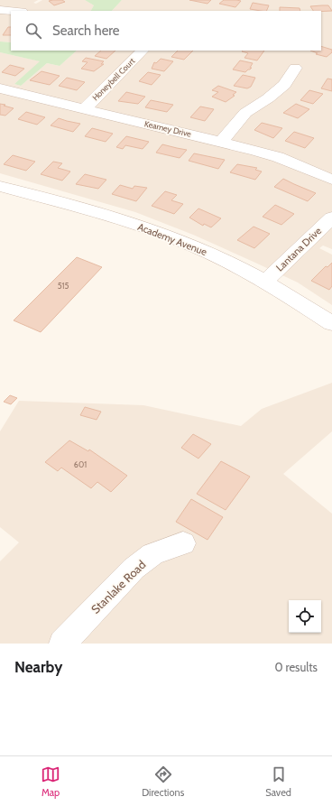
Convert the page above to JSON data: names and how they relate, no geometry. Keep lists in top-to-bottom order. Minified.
{"streets":{"street":["Honeybell Court","Kearney Drive","Academy Avenue","Lantana Drive","Stanlake Road"]},"crossings":[["Honeybell Court","Kearney Drive"],["Academy Avenue","Lantana Drive"]],"house_numbers":["515","601"],"page":{"search":"Search here","heading":["Nearby","0 results"],"nav":["Map","Directions","Saved"]}}
